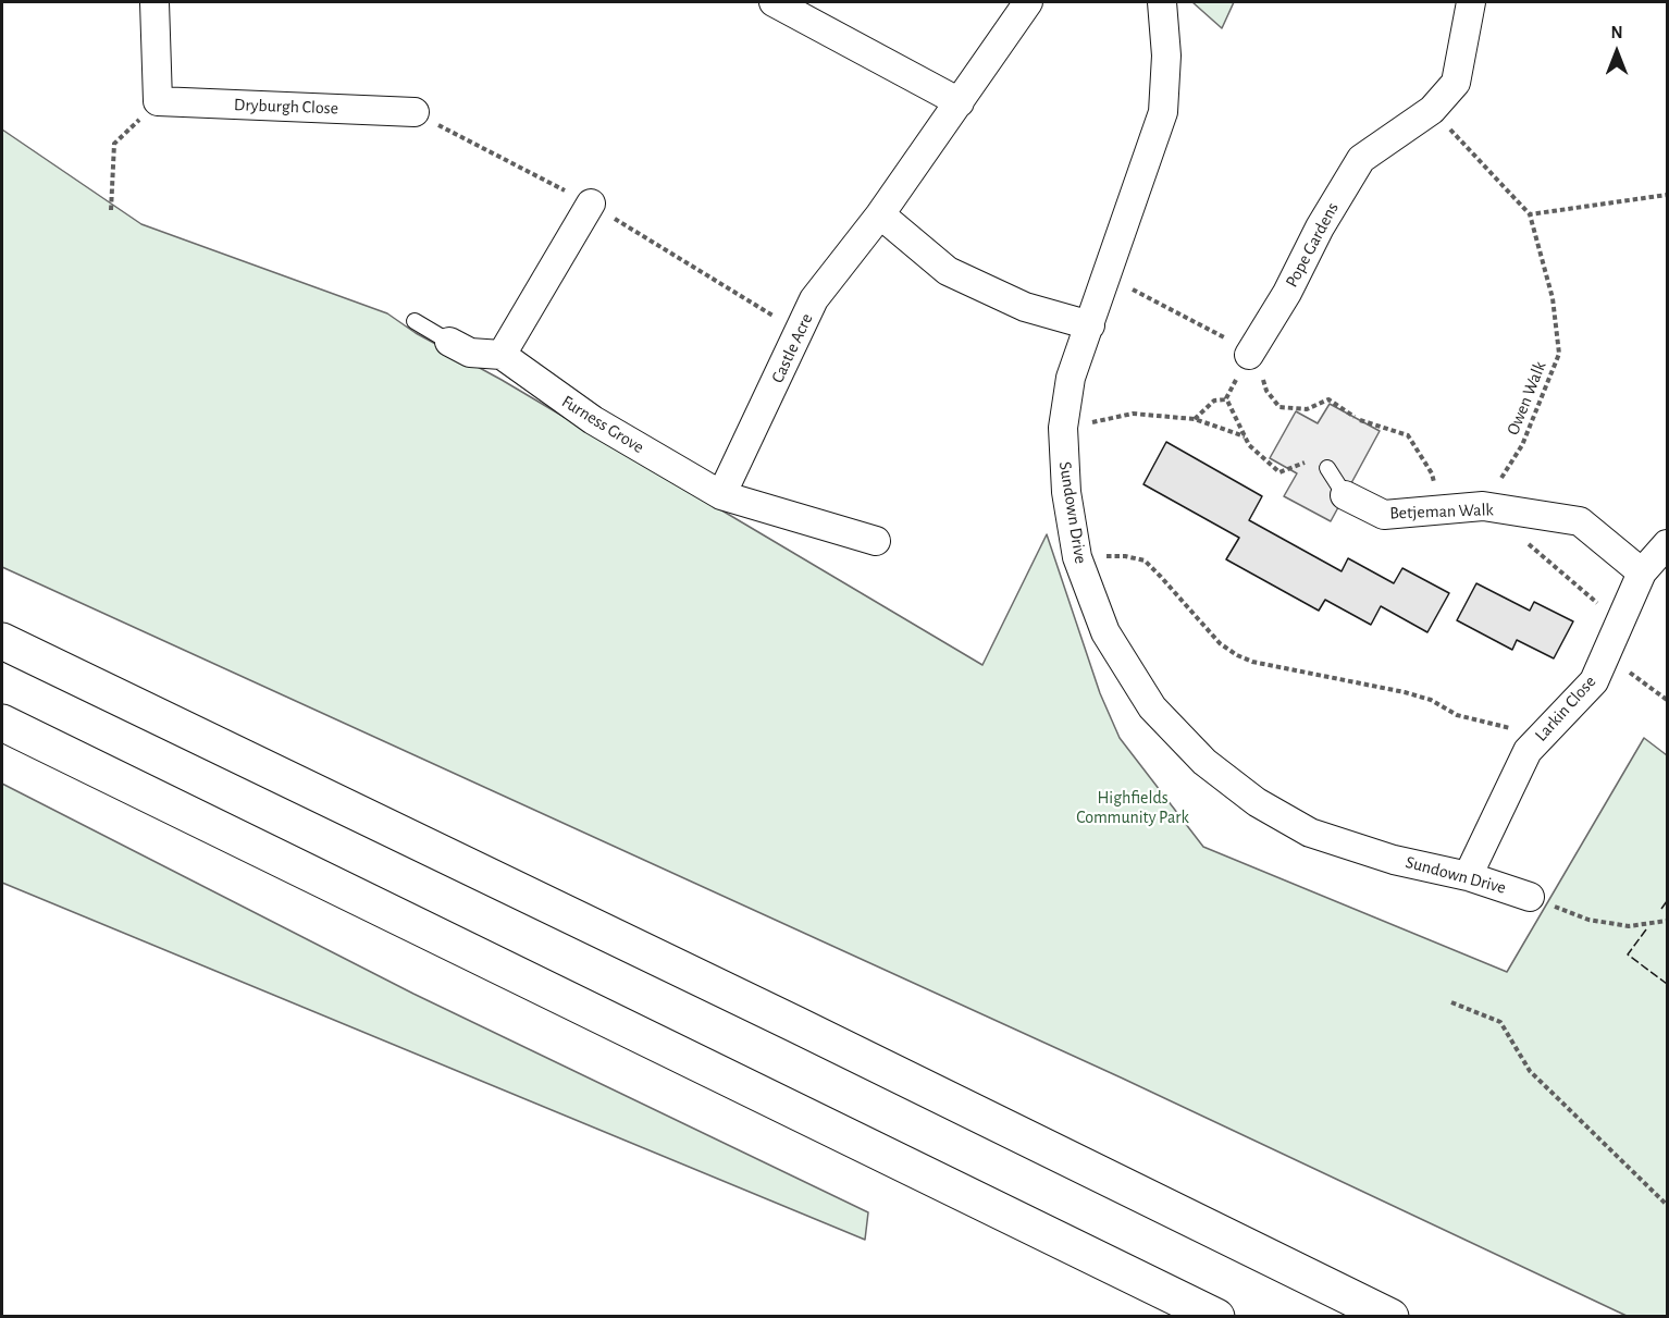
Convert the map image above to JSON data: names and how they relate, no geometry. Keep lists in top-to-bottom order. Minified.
{"streets":{"street":["Dryburgh Close","Pope Gardens","Castle Acre","Furness Grove","Betjeman Walk","Sundown Drive","Larkin Close"],"path":["Owen Walk"]},"crossings":[["Castle Acre","Furness Grove"],["Owen Walk","Betjeman Walk"],["Betjeman Walk","Larkin Close"],["Sundown Drive","Larkin Close"]],"parks":["Highfields Community Park"],"north":"top"}
